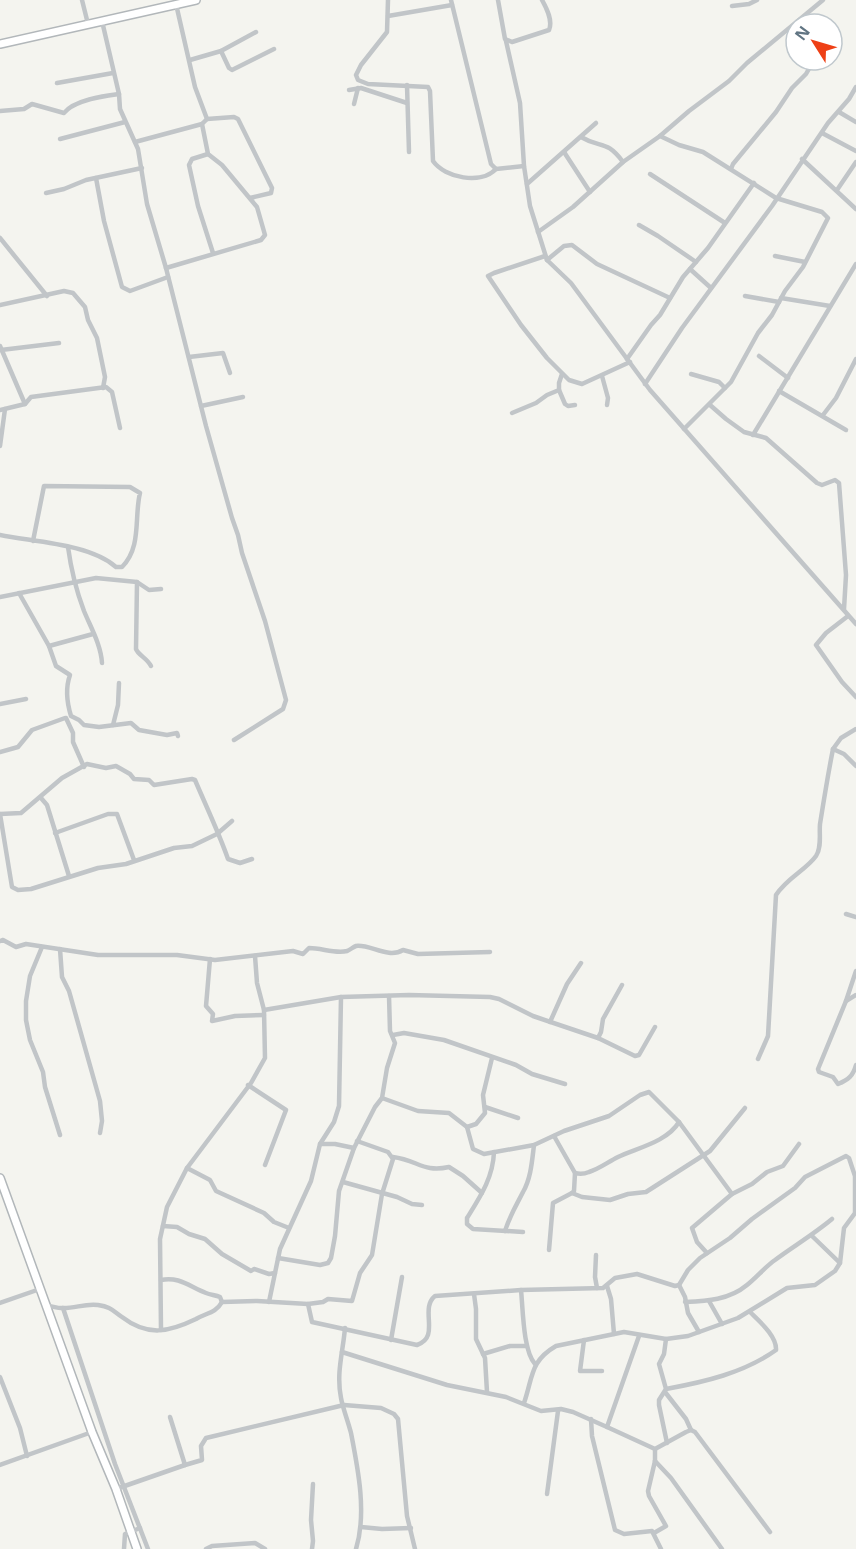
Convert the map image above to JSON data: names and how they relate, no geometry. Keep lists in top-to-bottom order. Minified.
{"north":"top left"}
